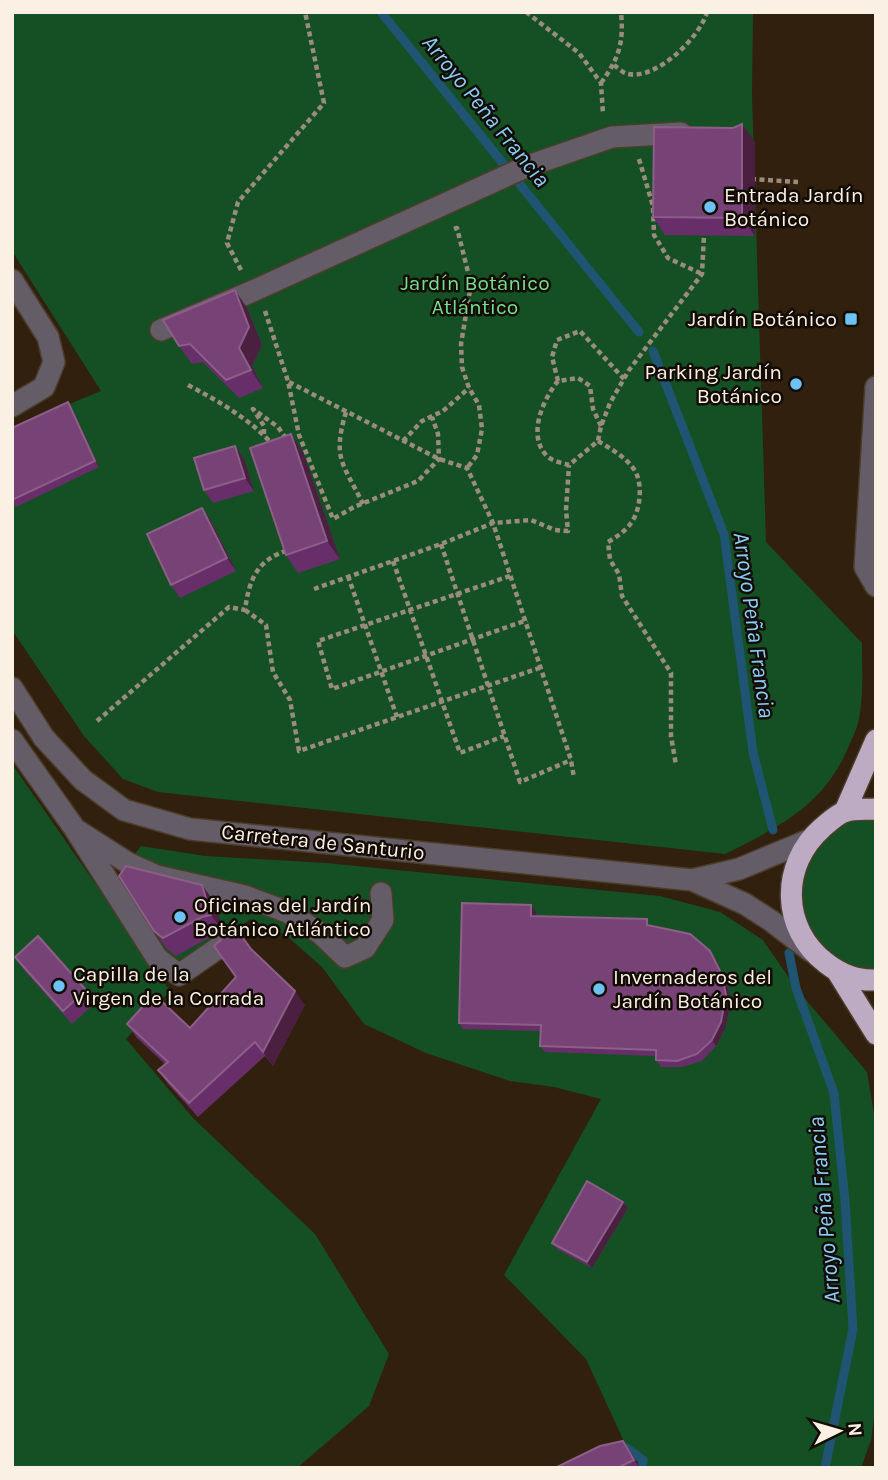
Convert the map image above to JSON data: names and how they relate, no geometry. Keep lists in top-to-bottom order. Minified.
{"streets":{"street":["Carretera de Santurio"]},"water":["Arroyo Peña Francia"],"parks":["Jardín Botánico Atlántico"],"places":{"other":["Entrada Jardín Botánico","Parking Jardín Botánico","Oficinas del Jardín Botánico Atlántico","Capilla de la Virgen de la Corrada","Invernaderos del Jardín Botánico"],"transit":["Jardín Botánico"]},"north":"right"}
